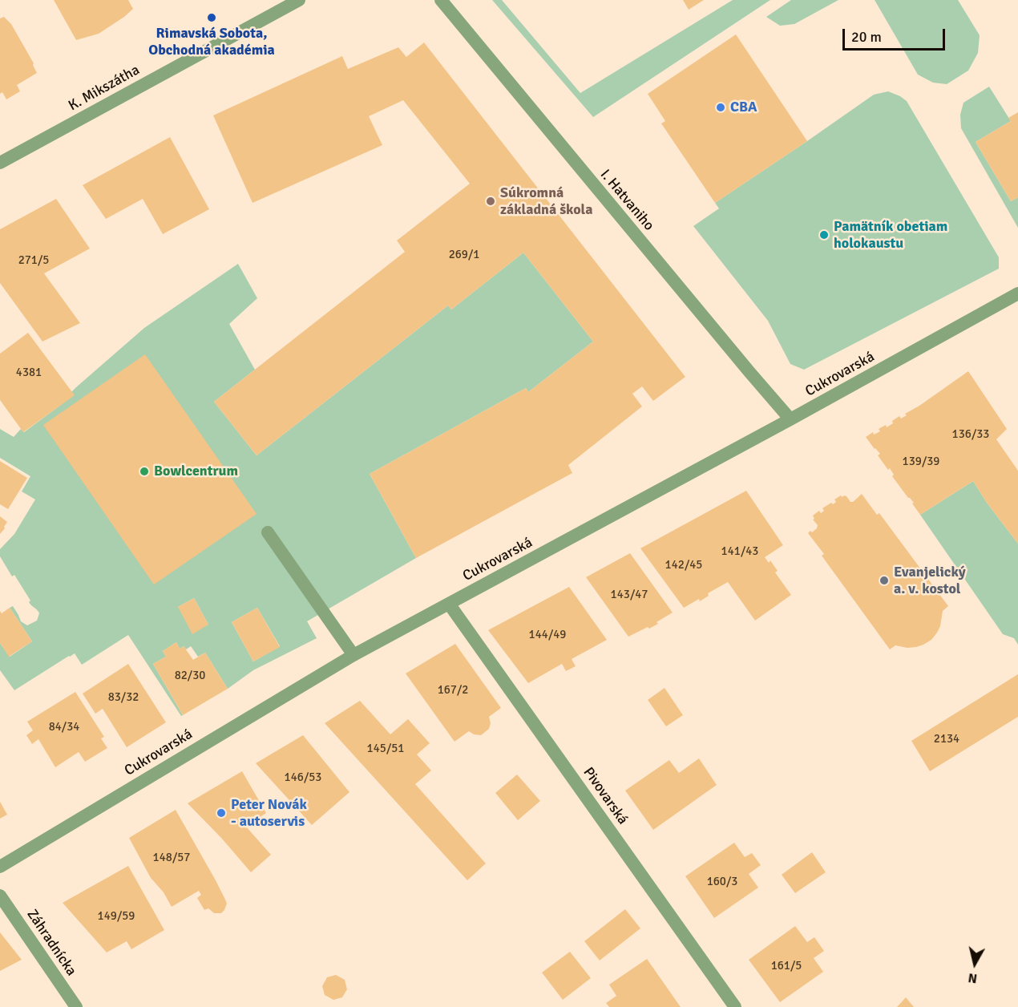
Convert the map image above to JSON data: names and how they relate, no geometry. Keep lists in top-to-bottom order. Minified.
{"streets":{"street":["K. Mikszátha","I. Hatvaniho","Cukrovarská","Pivovarská","Záhradnícka"]},"crossings":[["I. Hatvaniho","Cukrovarská"],["Cukrovarská","Pivovarská"]],"places":["Rimavská Sobota, Obchodná akadémia","CBA","Súkromná základná škola","Pamätník obetiam holokaustu","Bowlcentrum","Evanjelický a. v. kostol","Peter Novák - autoservis"],"house_numbers":["269/1","271/5","4381","136/33","139/39","141/43","142/45","143/47","144/49","82/30","167/2","83/32","84/34","2134","145/51","146/53","148/57","160/3","149/59","161/5"],"scale_bar":"20 m","north":"bottom"}
